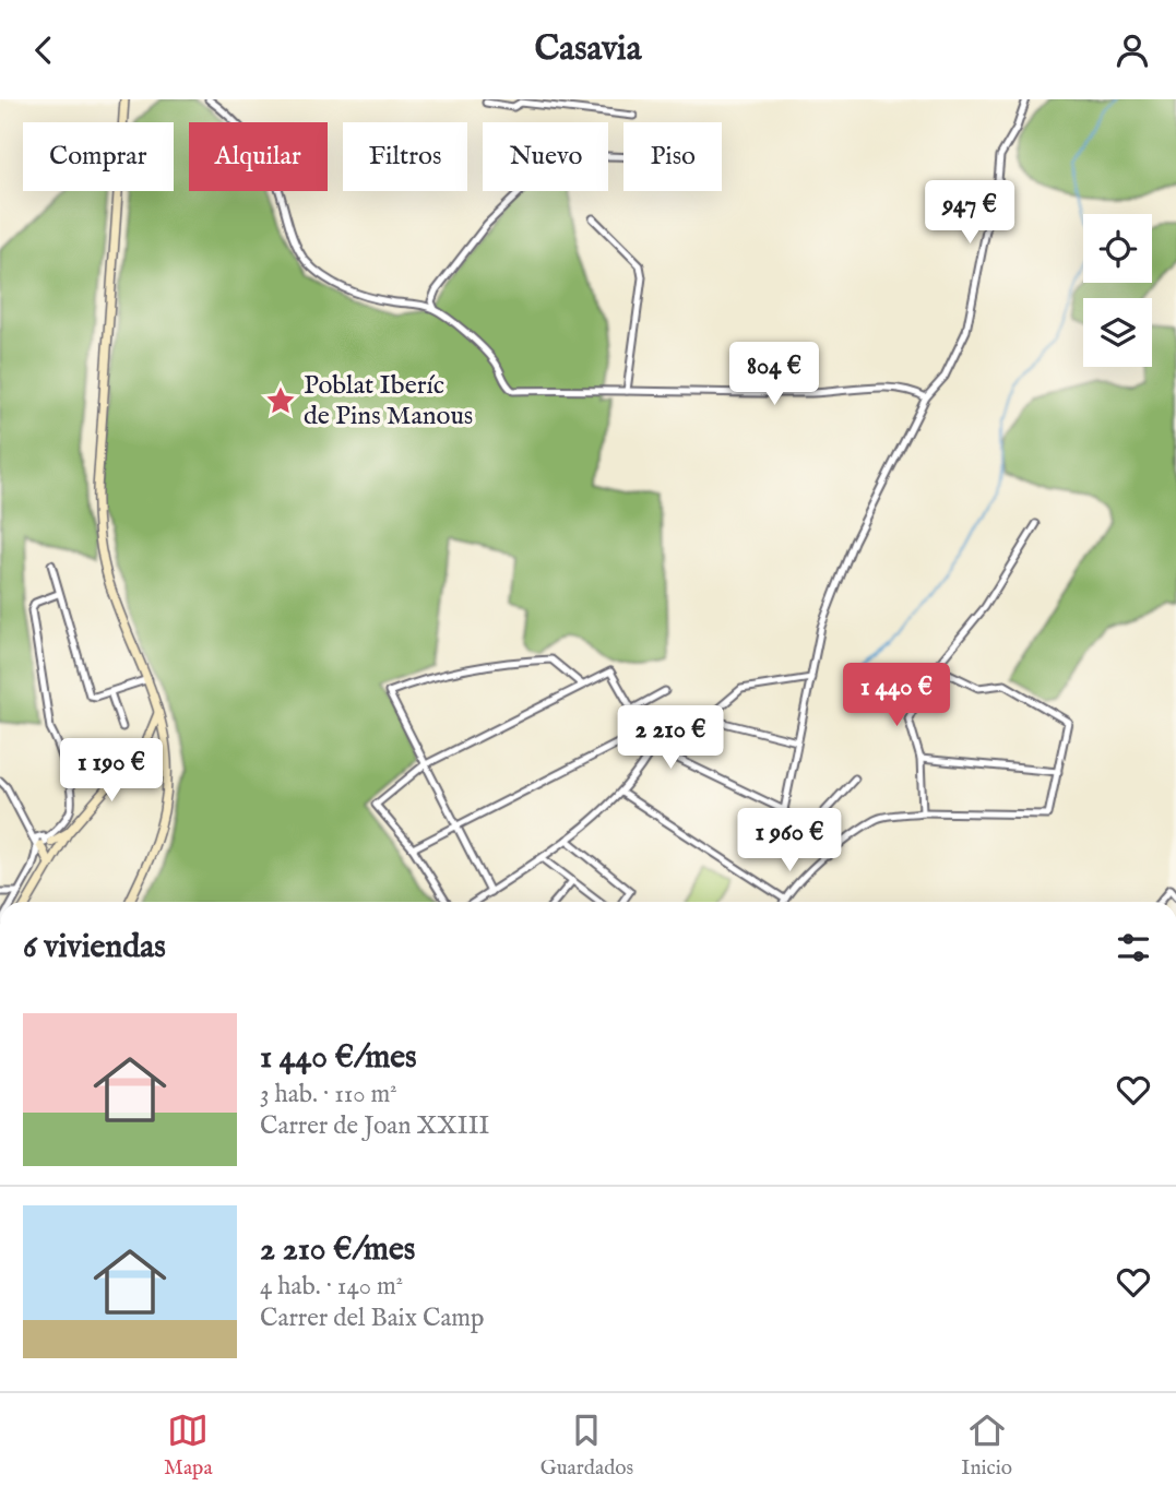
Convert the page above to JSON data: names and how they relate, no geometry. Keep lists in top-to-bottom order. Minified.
{"places":{"place":["Poblat Iberíc de Pins Manous"]},"page":{"header":"Casavia","chip":["Comprar","Alquilar","Filtros","Nuevo","Piso"],"price":["947 €","804 €","1 440 €","2 210 €","1 190 €","1 960 €"],"heading":"6 viviendas","list":[{"name":"1 440 €/mes","note":"3 hab. · 110 m² · Carrer de Joan XXIII"},{"name":"2 210 €/mes","note":"4 hab. · 140 m² · Carrer del Baix Camp"}],"tabs":["Mapa","Guardados","Inicio"]}}
